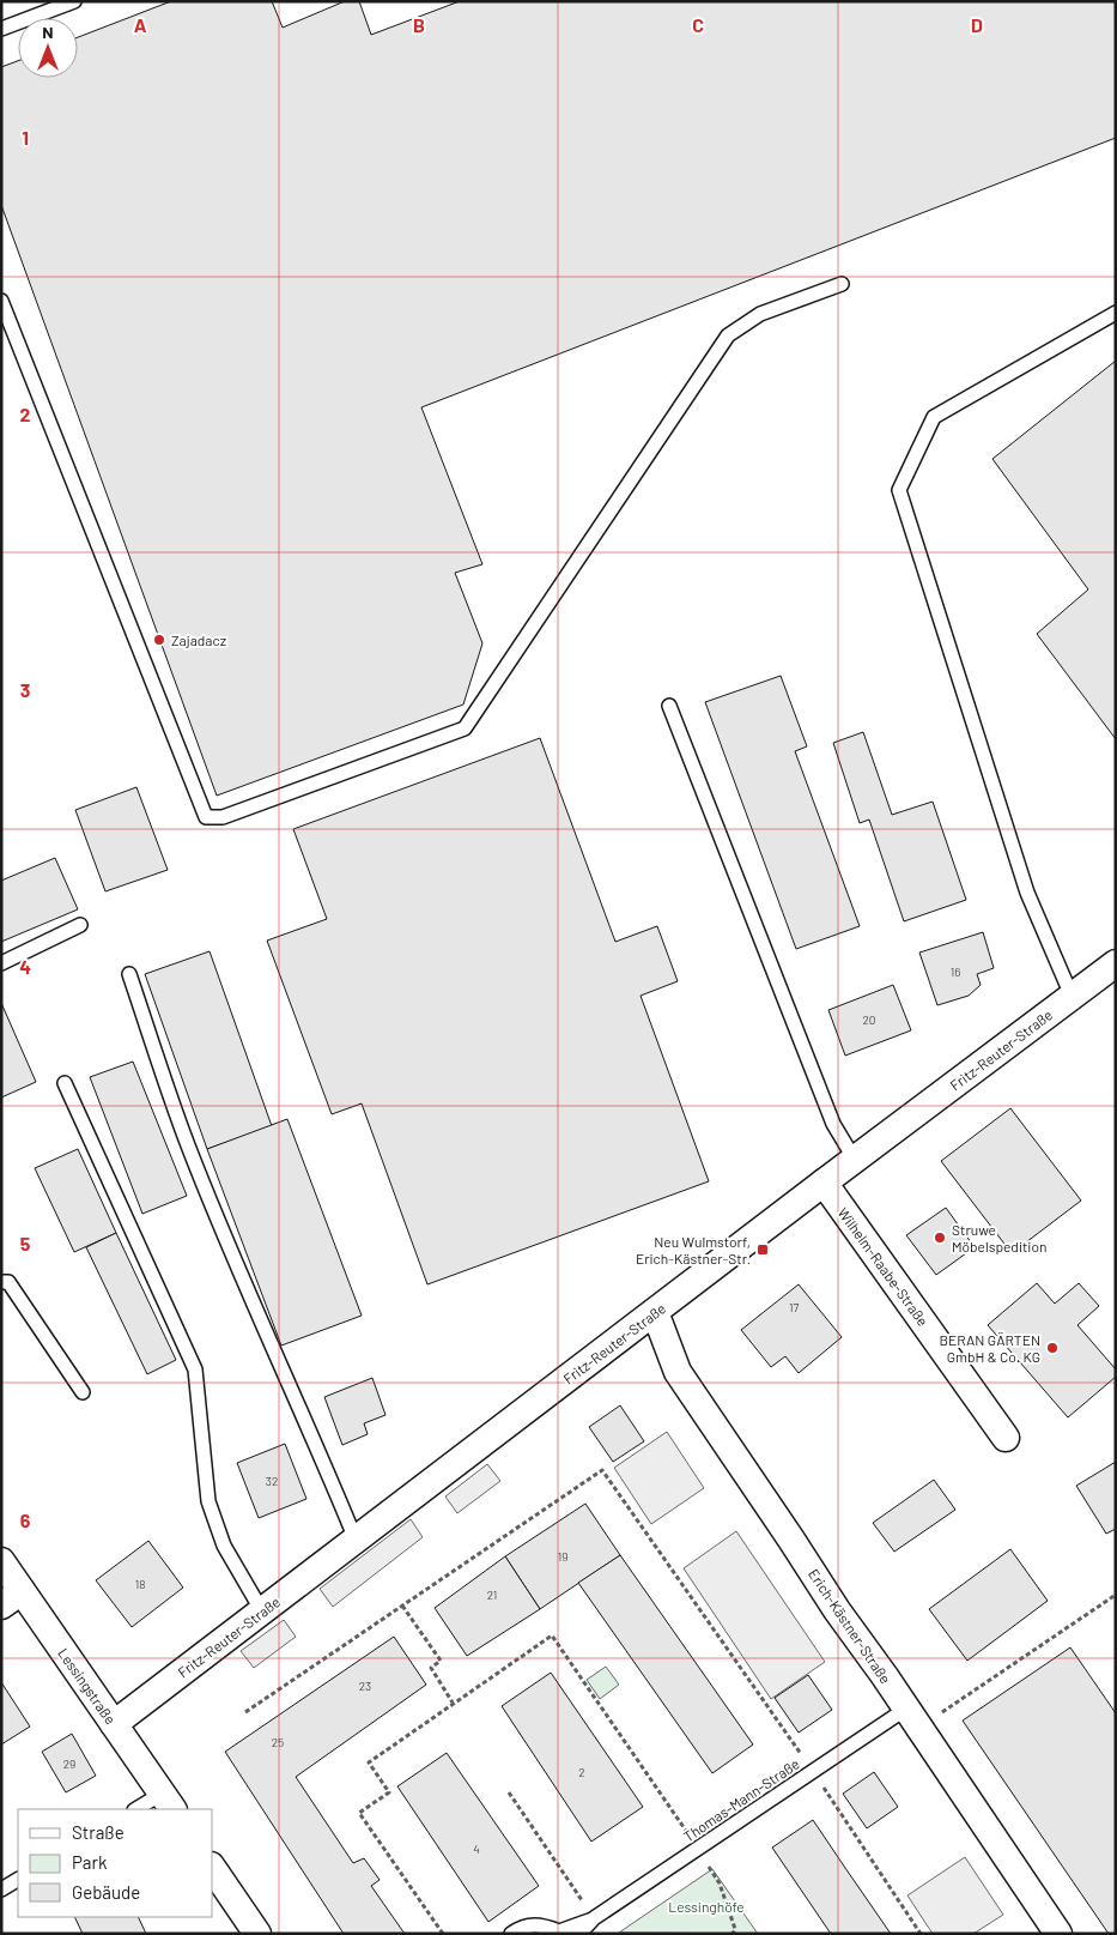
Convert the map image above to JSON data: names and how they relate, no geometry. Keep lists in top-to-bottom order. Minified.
{"streets":{"street":["Fritz-Reuter-Straße","Wilhelm-Raabe-Straße","Erich-Kästner-Straße","Lessingstraße"],"lane":["Thomas-Mann-Straße"]},"crossings":[["Fritz-Reuter-Straße","Wilhelm-Raabe-Straße"],["Fritz-Reuter-Straße","Erich-Kästner-Straße"],["Fritz-Reuter-Straße","Lessingstraße"],["Erich-Kästner-Straße","Thomas-Mann-Straße"]],"parks":["Lessinghöfe"],"places":{"other":["Zajadacz","Struwe Möbelspedition","BERAN GÄRTEN GmbH & Co. KG"],"transit":["Neu Wulmstorf, Erich-Kästner-Str."]},"house_numbers":["16","20","17","32","19","18","21","23","25","29","2","4"],"legend":["Straße","Park","Gebäude"],"north":"top","grid":{"columns":["A","B","C","D"],"rows":["1","2","3","4","5","6"]}}
